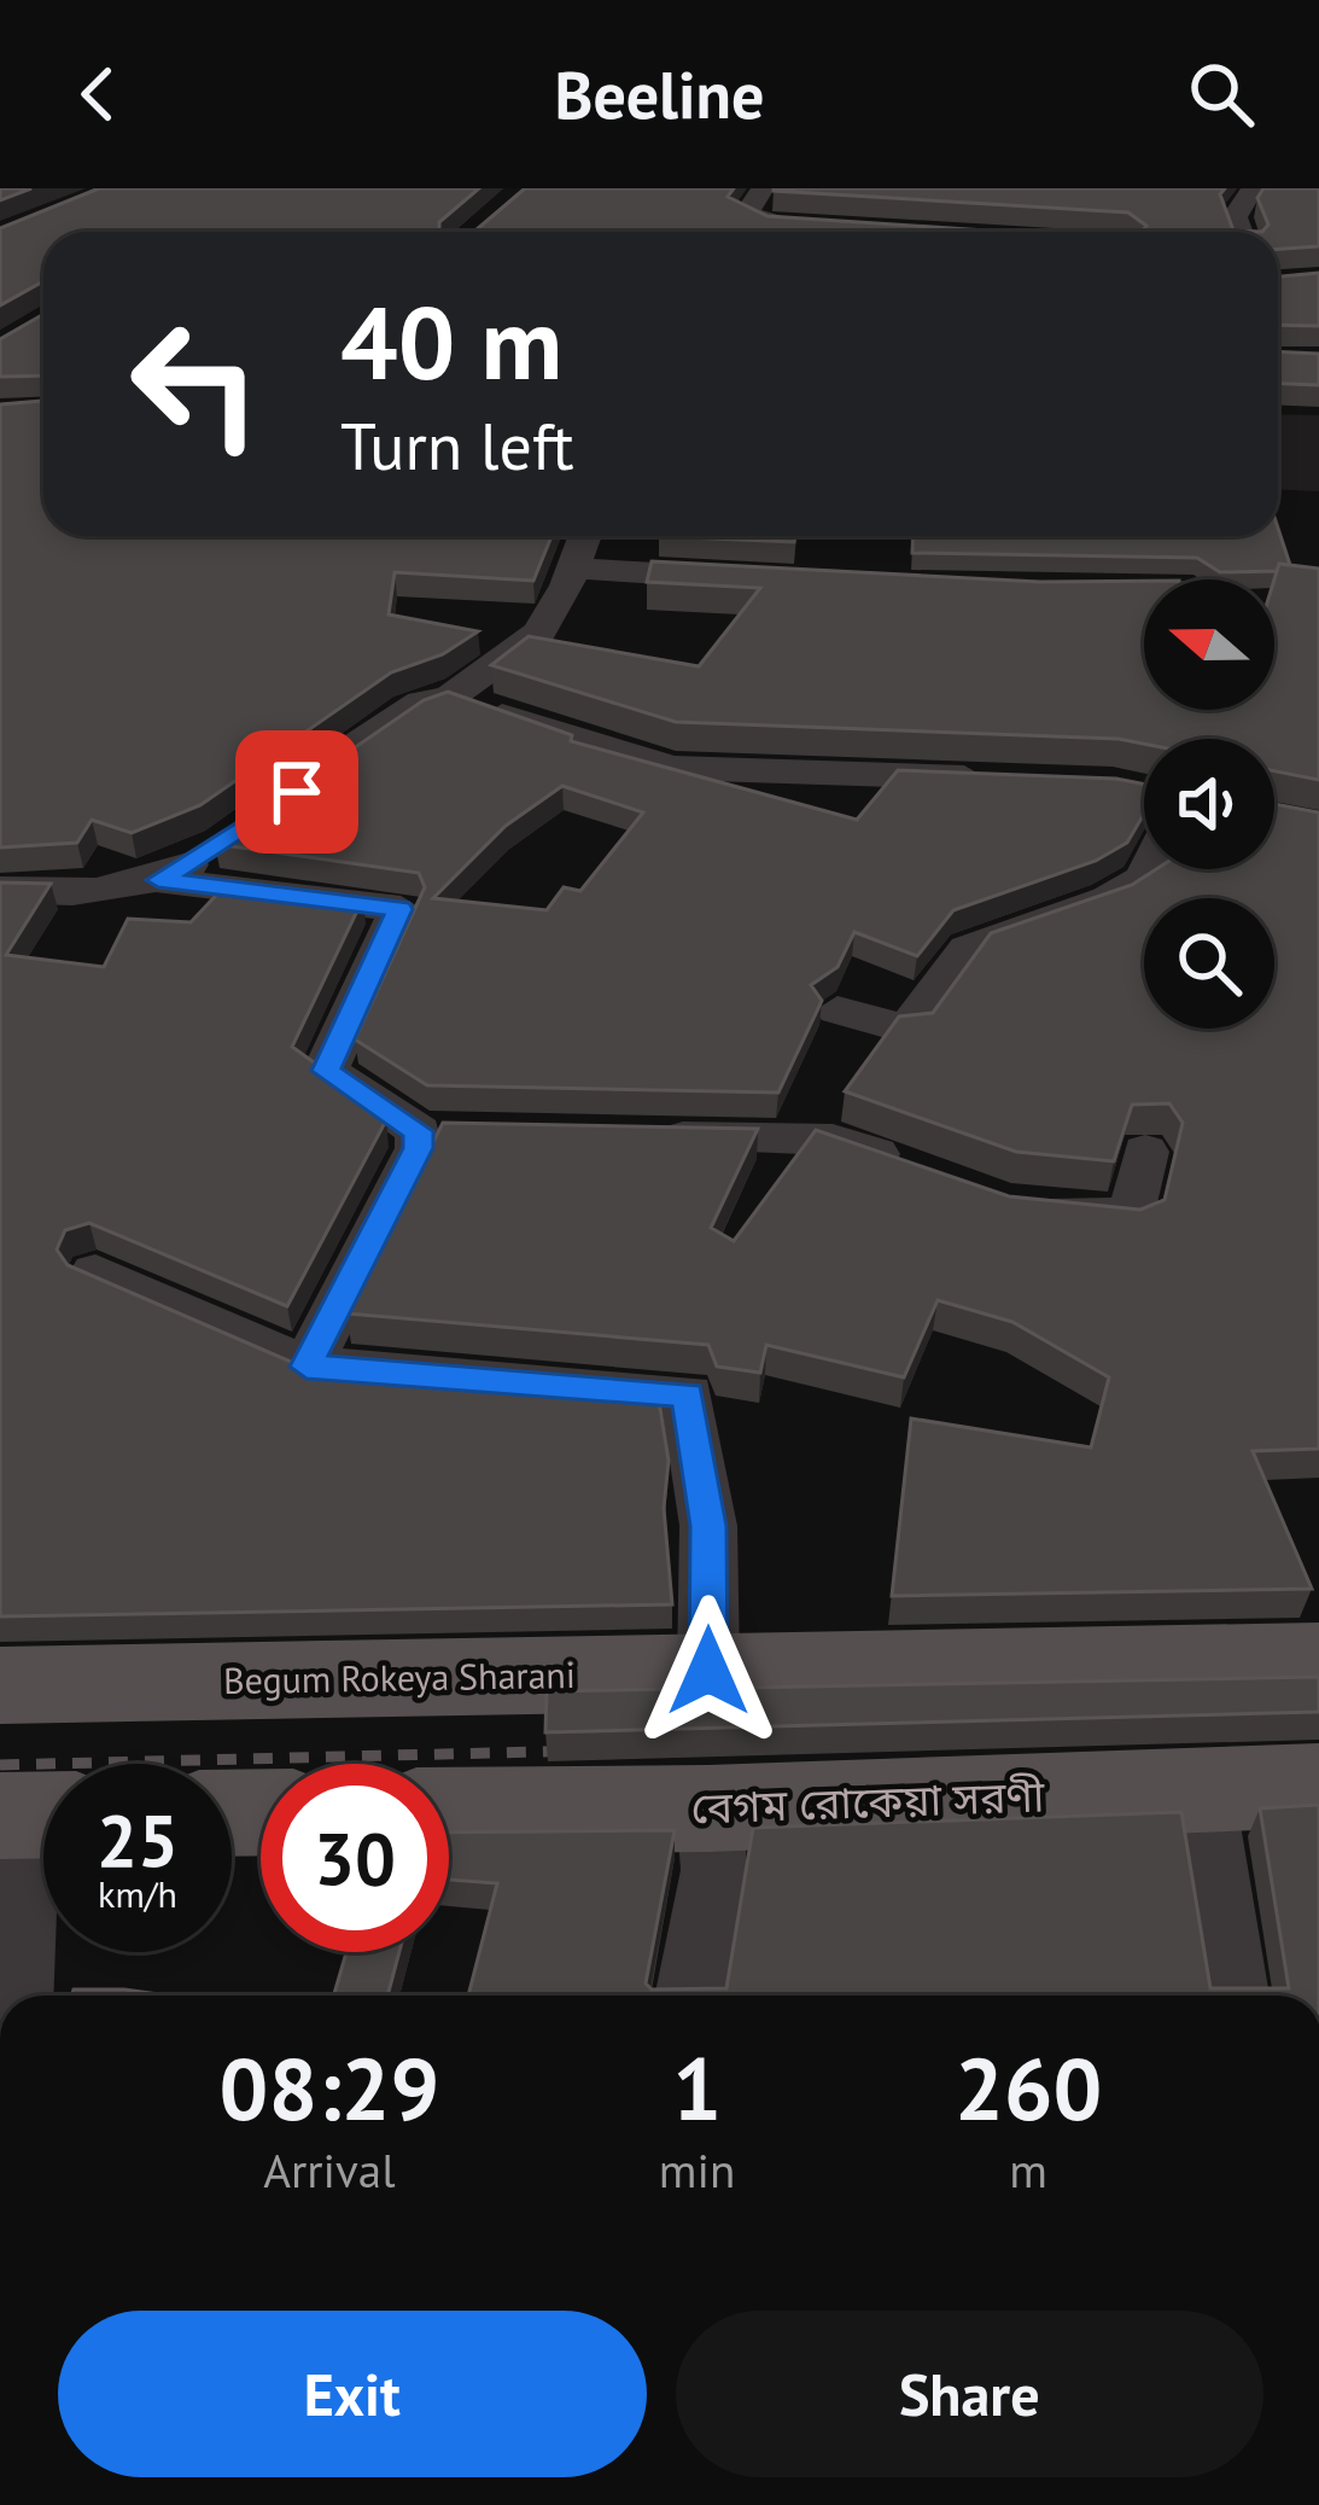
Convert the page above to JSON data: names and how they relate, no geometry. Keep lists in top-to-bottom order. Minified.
{"streets":{"main road":["Begum Rokeya Sharani","বেগম রোকেয়া সরণী"]},"north":"left","page":{"header":"Beeline","turn":["40 m","Turn left"],"speed":"25 km/h","limit":"30","eta":["08:29","Arrival","1","min","260","m"],"buttons":["Exit","Share"]}}
